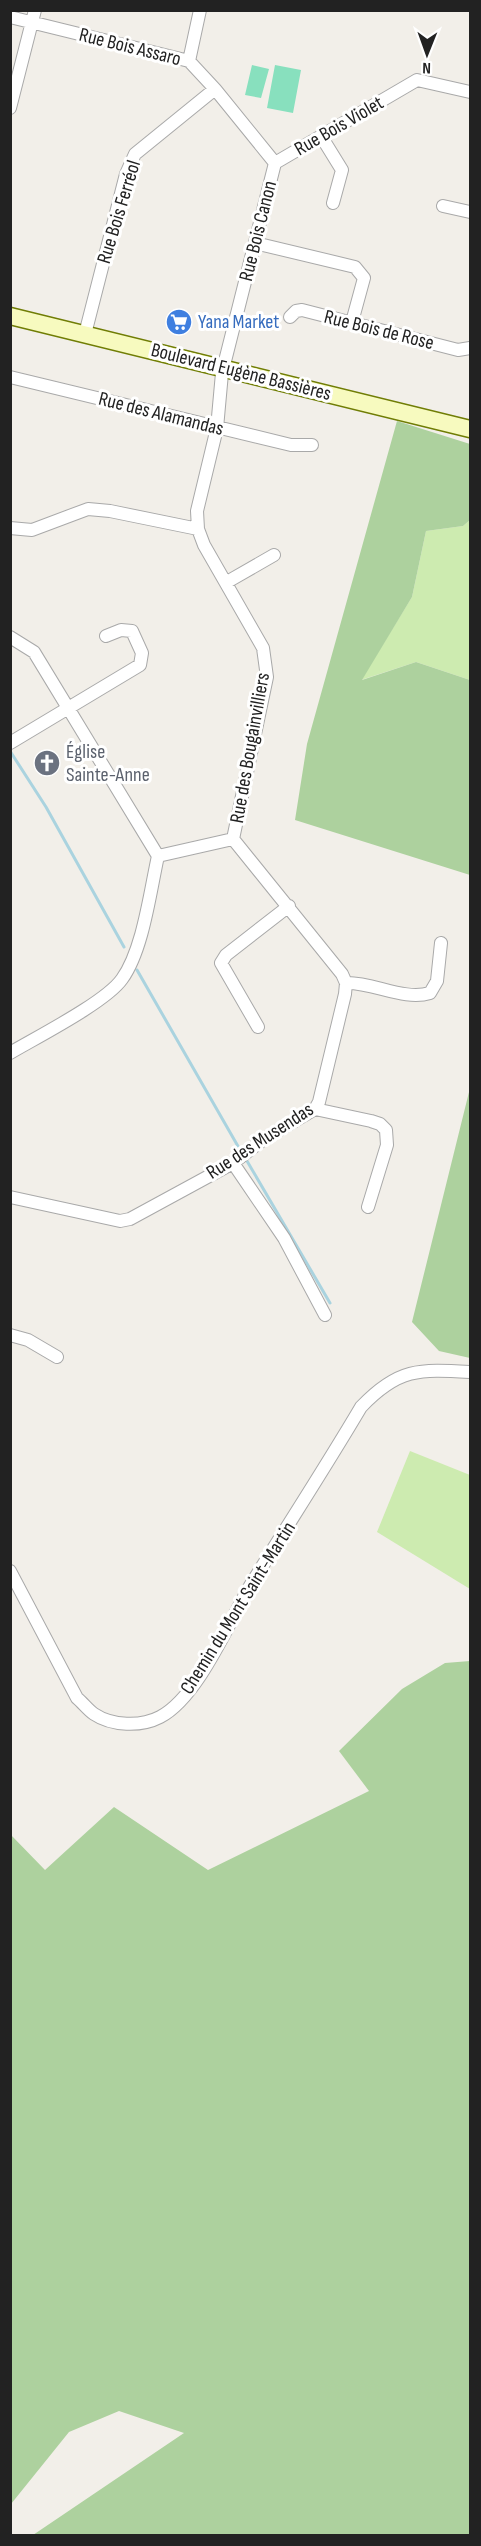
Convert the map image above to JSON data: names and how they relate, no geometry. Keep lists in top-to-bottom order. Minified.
{"streets":{"street":["Rue Bois Assaro","Rue Bois Violet","Rue Bois Ferréol","Rue Bois Canon","Rue Bois de Rose","Boulevard Eugène Bassières","Rue des Alamandas","Rue des Bougainvilliers","Rue des Musendas","Chemin du Mont Saint-Martin"]},"crossings":[["Rue Bois Assaro","Rue Bois Violet"],["Rue Bois Assaro","Rue Bois Ferréol"],["Rue Bois Assaro","Rue Bois Canon"],["Rue Bois Violet","Rue Bois Canon"],["Rue Bois Ferréol","Boulevard Eugène Bassières"],["Rue Bois Canon","Boulevard Eugène Bassières"],["Rue Bois Canon","Rue des Bougainvilliers"],["Boulevard Eugène Bassières","Rue des Bougainvilliers"],["Rue des Alamandas","Rue des Bougainvilliers"]],"places":{"supermarket":["Yana Market"],"church":["Église Sainte-Anne"]},"north":"bottom"}
